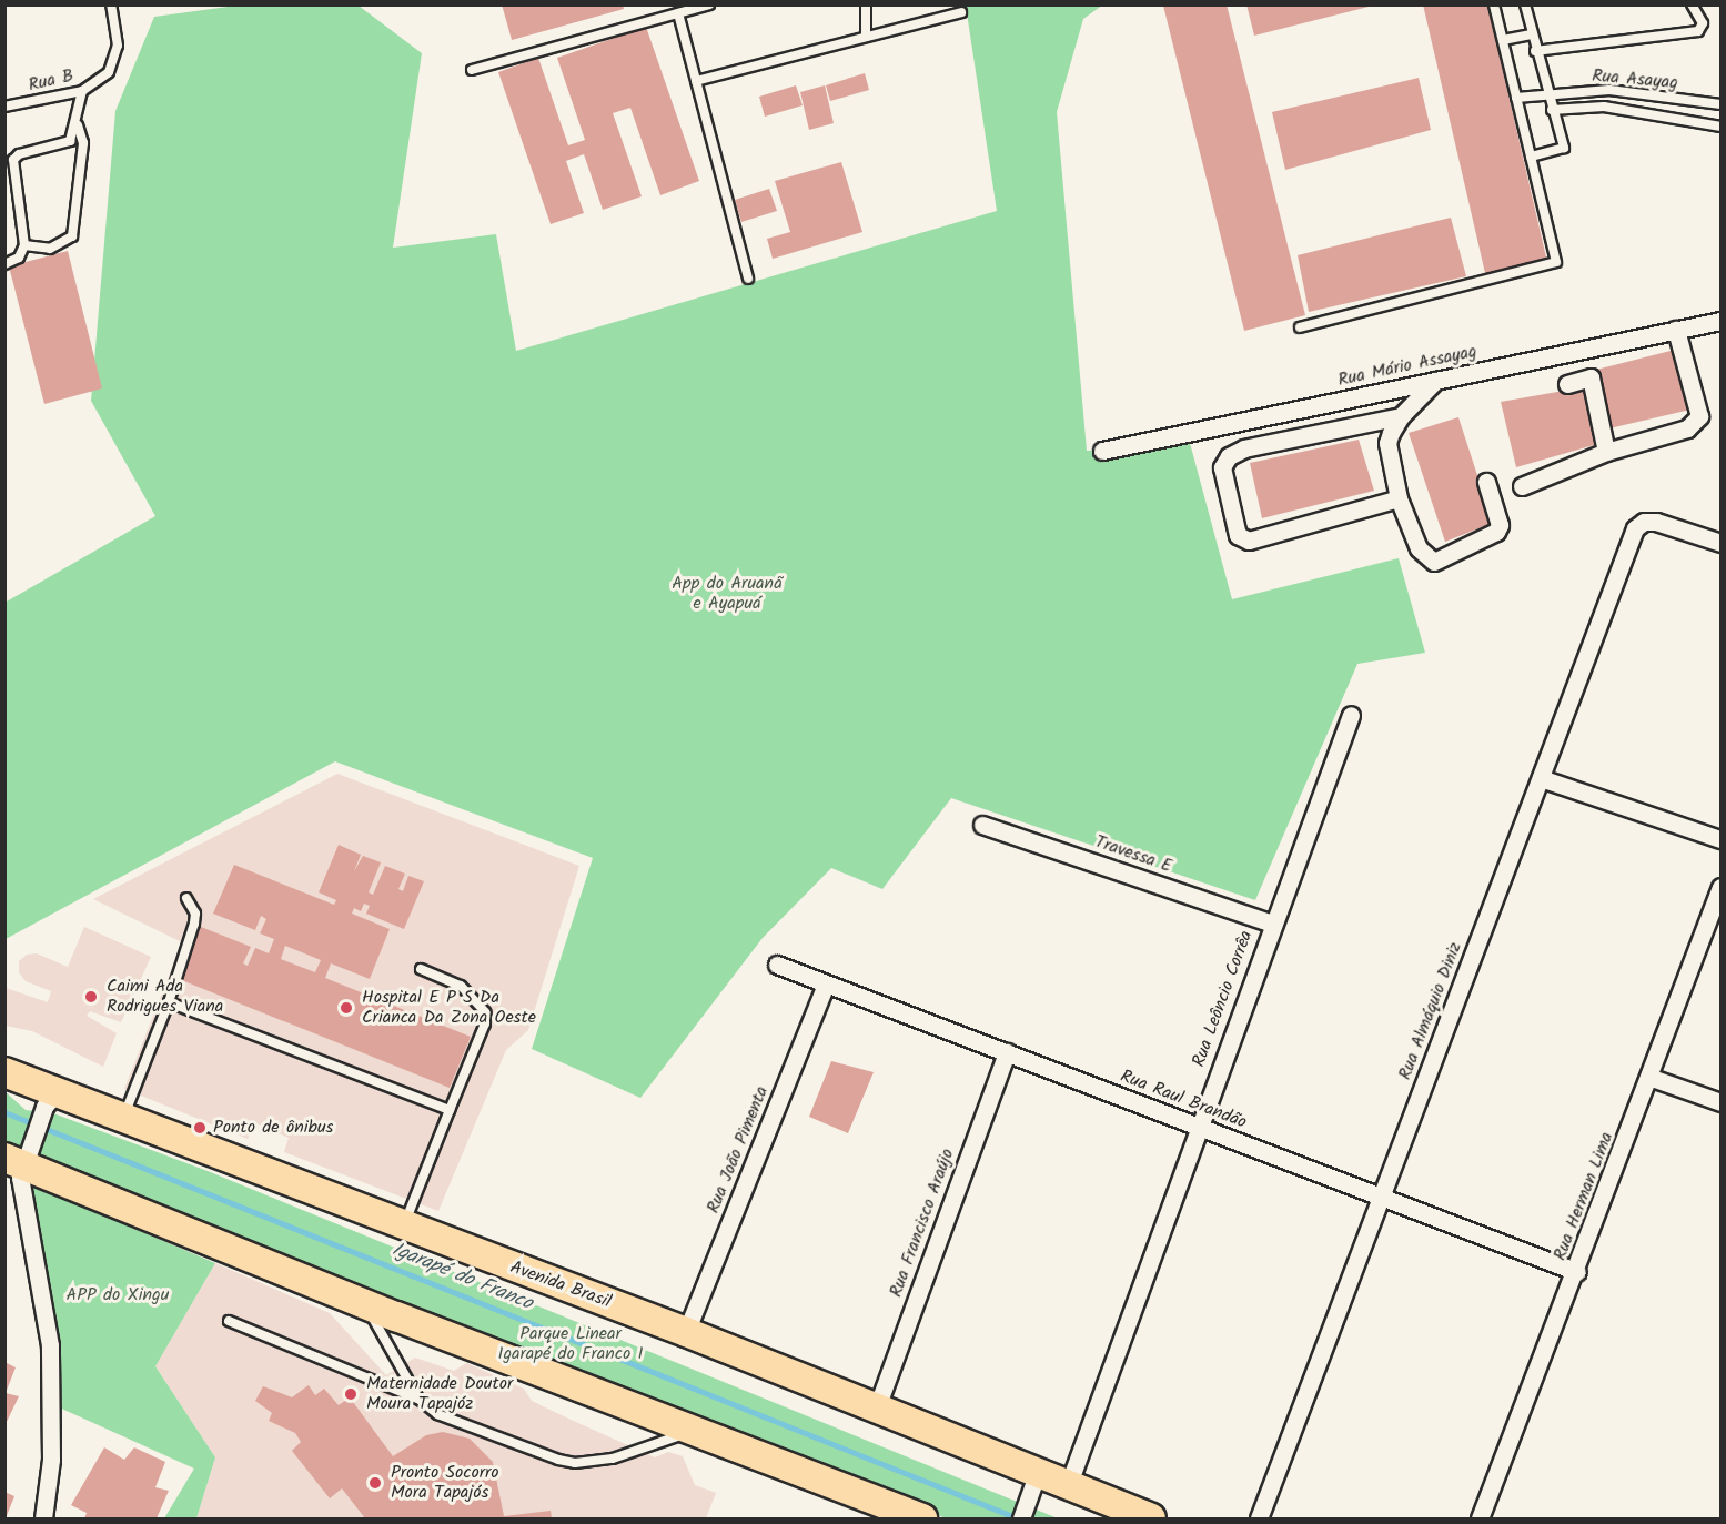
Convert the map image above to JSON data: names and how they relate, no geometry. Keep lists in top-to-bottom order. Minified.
{"streets":{"highway":["Avenida Brasil"],"street":["Rua Mário Assayag","Travessa E","Rua Leôncio Corrêa","Rua Almáquio Diniz","Rua Raul Brandão","Rua João Pimenta","Rua Herman Lima","Rua Francisco Araújo"],"lane":["Rua Asayag","Rua B"]},"crossings":[["Travessa E","Rua Leôncio Corrêa"],["Rua Leôncio Corrêa","Rua Raul Brandão"],["Rua Leôncio Corrêa","Avenida Brasil"],["Rua Almáquio Diniz","Rua Raul Brandão"],["Rua Raul Brandão","Rua João Pimenta"],["Rua Raul Brandão","Rua Herman Lima"],["Rua Raul Brandão","Rua Francisco Araújo"],["Rua João Pimenta","Avenida Brasil"],["Rua Francisco Araújo","Avenida Brasil"]],"water":["Igarapé do Franco"],"parks":["App do Aruanã e Ayapuá","APP do Xingu","Parque Linear Igarapé do Franco I"],"places":["Caimi Ada Rodrigues Viana","Hospital E P S Da Crianca Da Zona Oeste","Ponto de ônibus","Maternidade Doutor Moura Tapajóz","Pronto Socorro Mora Tapajós"]}
